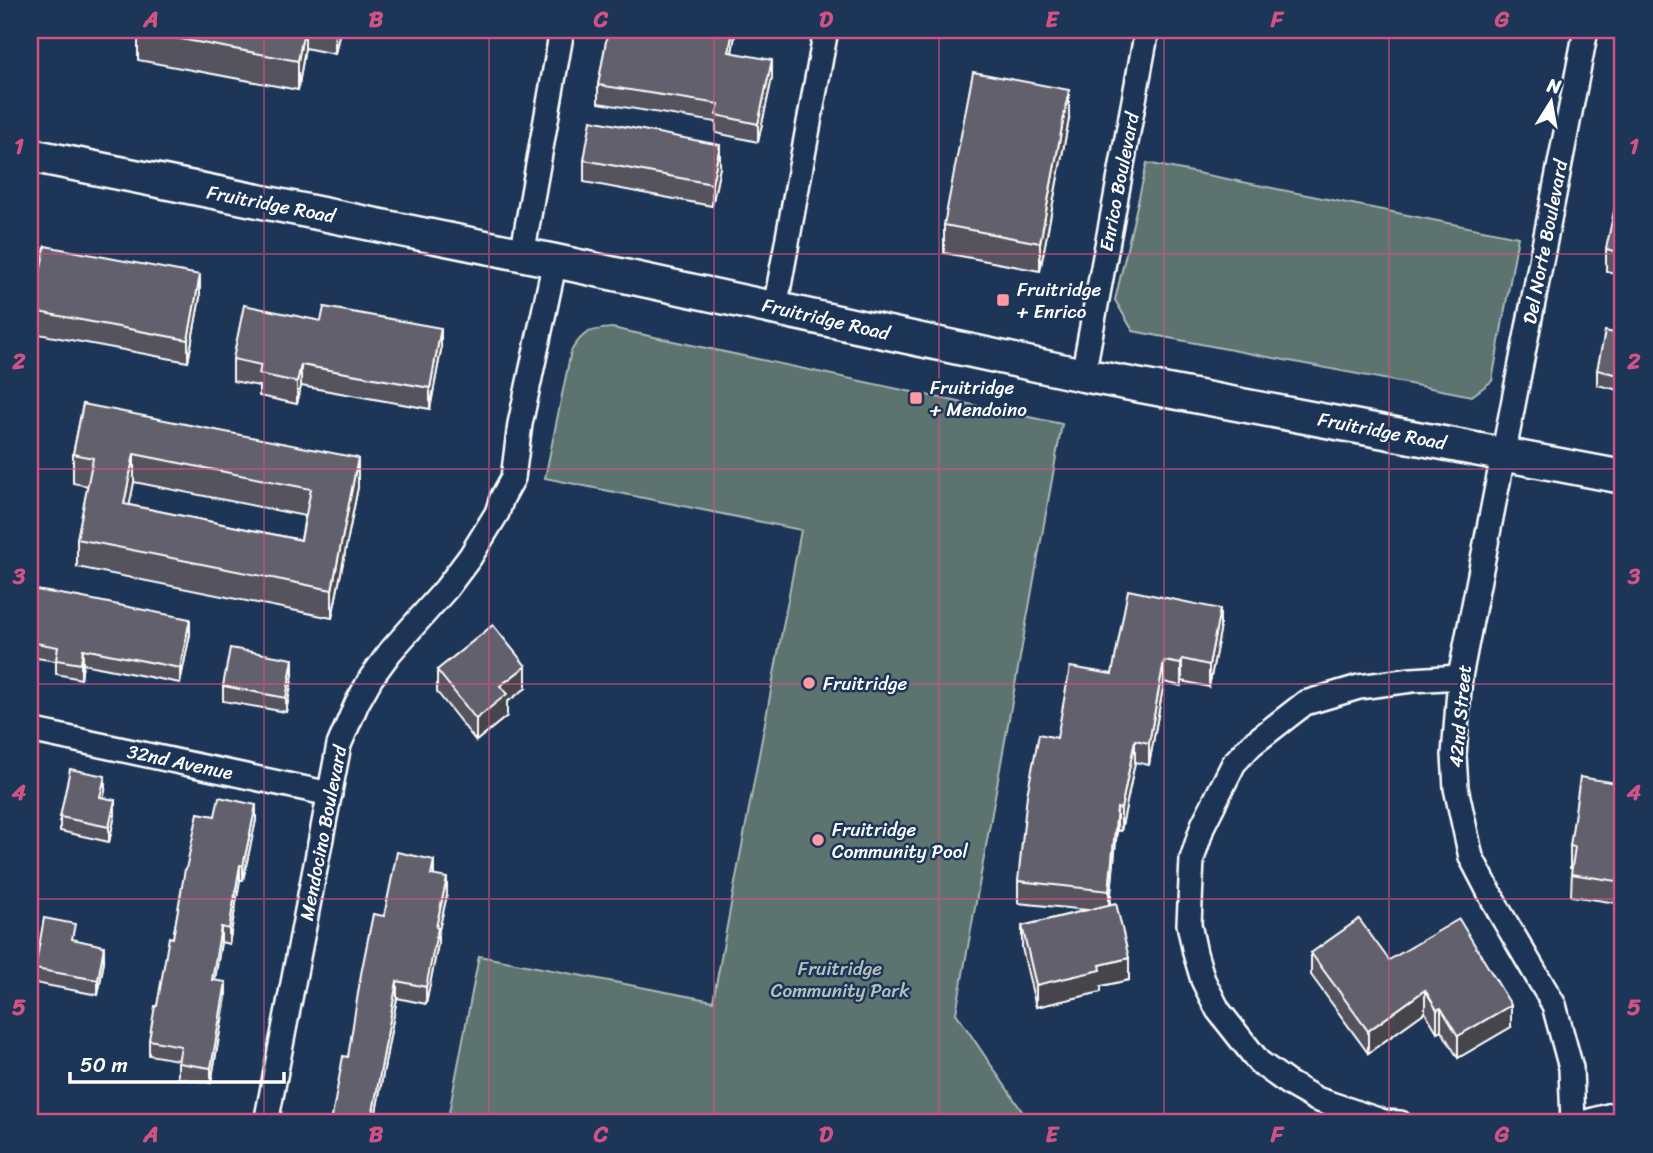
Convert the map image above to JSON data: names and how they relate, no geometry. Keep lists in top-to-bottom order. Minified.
{"streets":{"main road":["Fruitridge Road"],"street":["Enrico Boulevard","Del Norte Boulevard","42nd Street","32nd Avenue","Mendocino Boulevard"]},"crossings":[["Enrico Boulevard","Fruitridge Road"],["Fruitridge Road","Del Norte Boulevard"],["Fruitridge Road","42nd Street"],["Fruitridge Road","Mendocino Boulevard"],["Del Norte Boulevard","42nd Street"],["32nd Avenue","Mendocino Boulevard"]],"parks":["Fruitridge Community Park"],"places":{"transit":["Fruitridge + Enrico","Fruitridge + Mendoino"],"other":["Fruitridge","Fruitridge Community Pool"]},"scale_bar":"50 m","north":"top","grid":{"columns":["A","B","C","D","E","F","G"],"rows":["1","2","3","4","5"]}}
